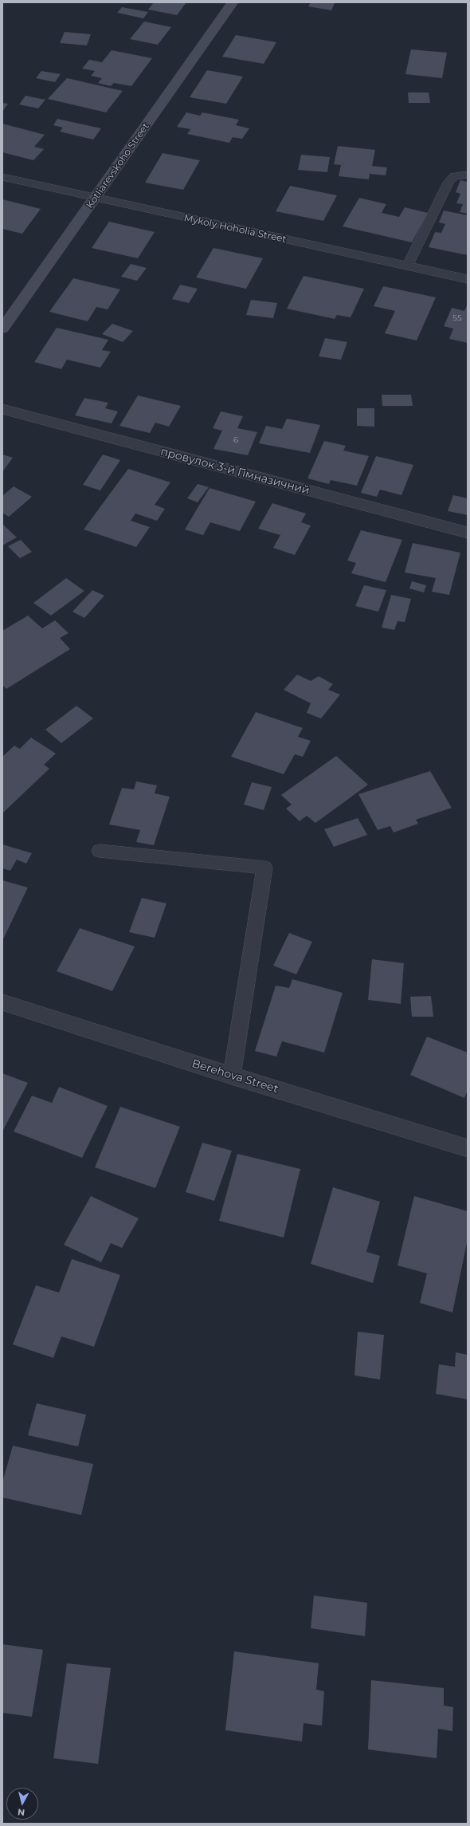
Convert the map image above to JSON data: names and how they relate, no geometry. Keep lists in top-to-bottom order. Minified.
{"streets":{"main road":["Kotliarevskoho Street"],"street":["Mykoly Hoholia Street","провулок 3-й Гімназичний","Berehova Street"]},"crossings":[["Kotliarevskoho Street","Mykoly Hoholia Street"]],"house_numbers":["55","6"],"north":"bottom"}
